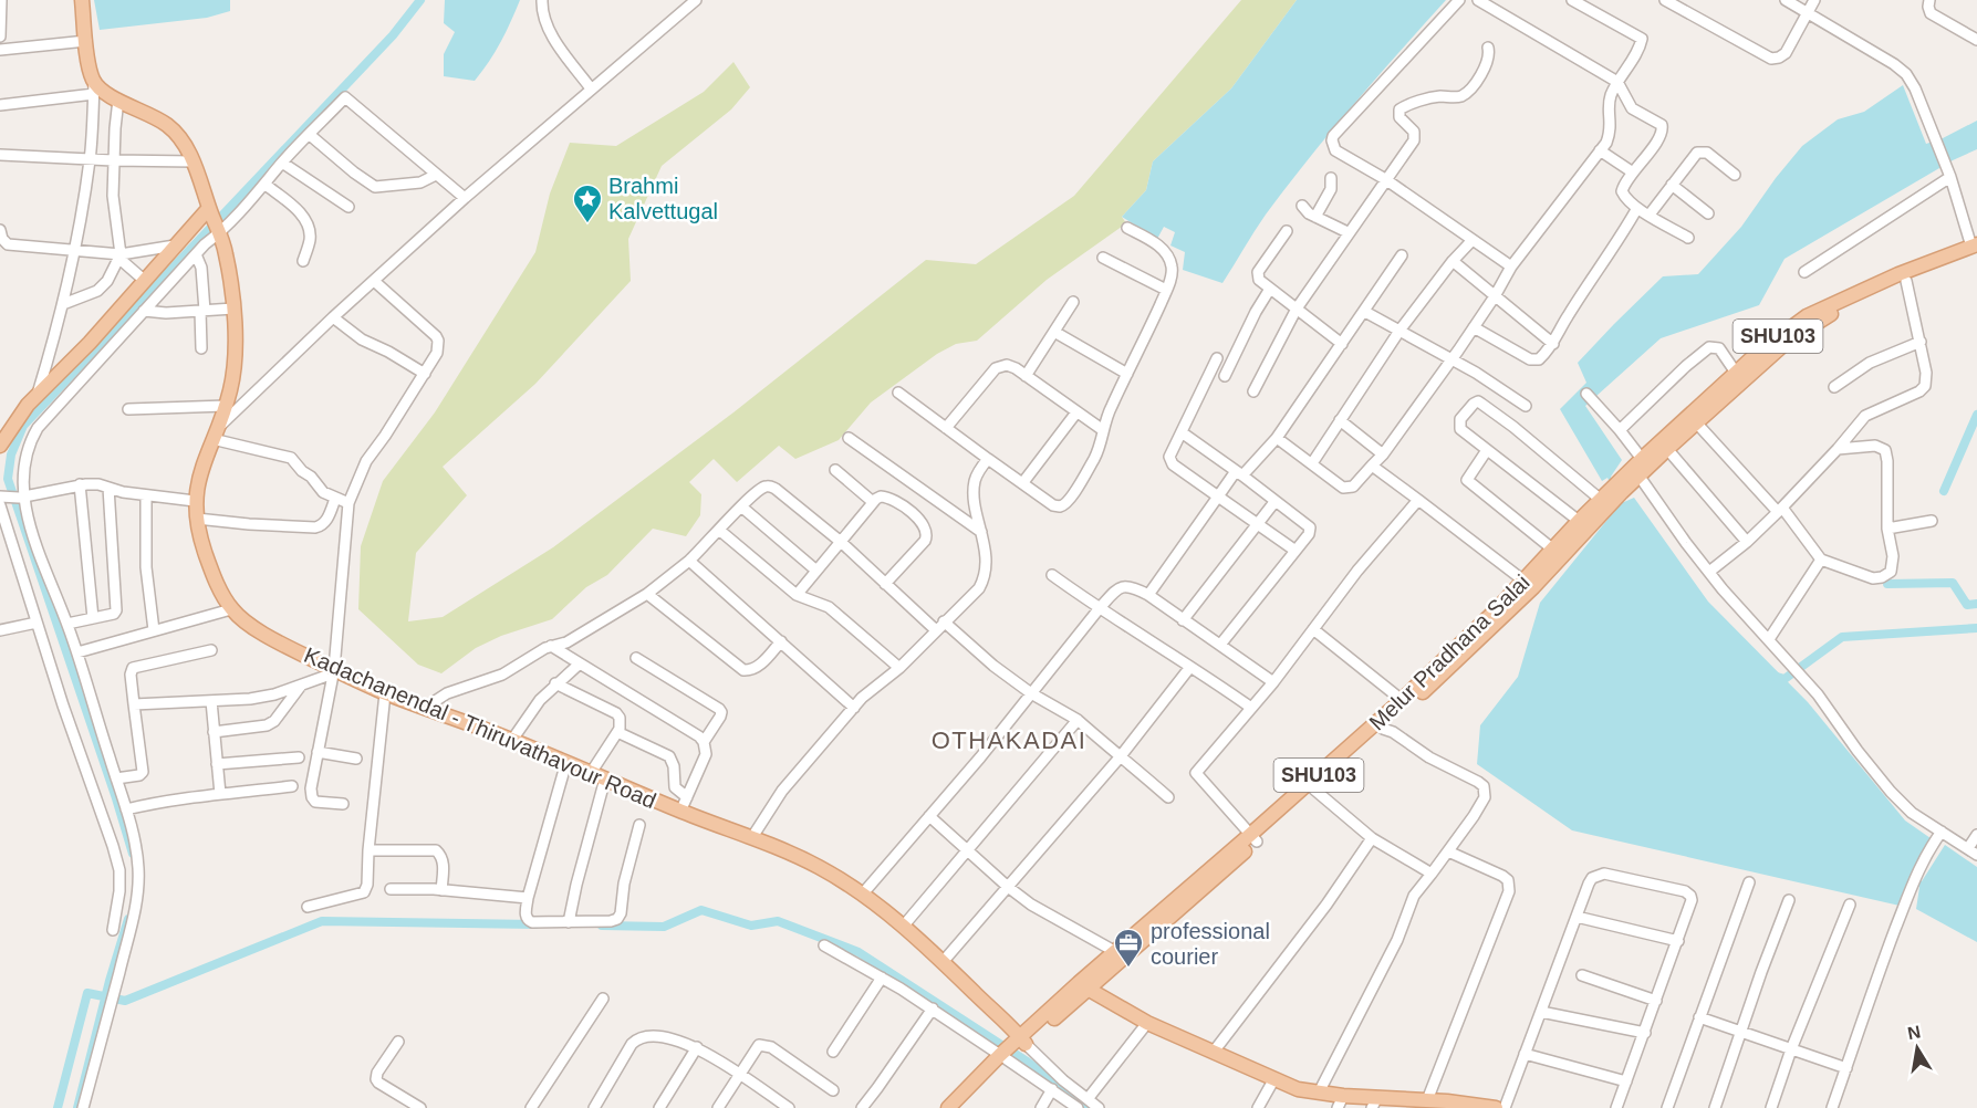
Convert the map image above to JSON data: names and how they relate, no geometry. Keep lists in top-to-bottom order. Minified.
{"streets":{"main road":["SHU103","Melur Pradhana Salai","Kadachanendal - Thiruvathavour Road"]},"crossings":[["Melur Pradhana Salai","Kadachanendal - Thiruvathavour Road"]],"districts":["OTHAKADAI"],"places":{"place":["Brahmi Kalvettugal"],"office":["professional courier"]},"north":"top"}
